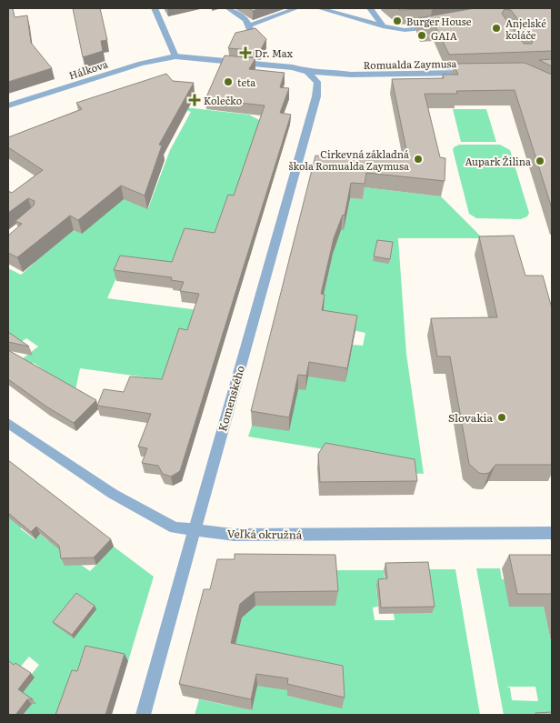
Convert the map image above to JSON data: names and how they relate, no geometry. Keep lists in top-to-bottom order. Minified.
{"streets":{"street":["Romualda Zaymusa","Hálkova","Komenského","Veľká okružná"]},"crossings":[["Romualda Zaymusa","Hálkova"],["Romualda Zaymusa","Komenského"],["Komenského","Veľká okružná"]],"places":{"other":["Burger House","Anjelské koláče","GAIA","teta","Cirkevná základná škola Romualda Zaymusa","Aupark Žilina","Slovakia"],"health":["Dr. Max","Kolečko"]}}
